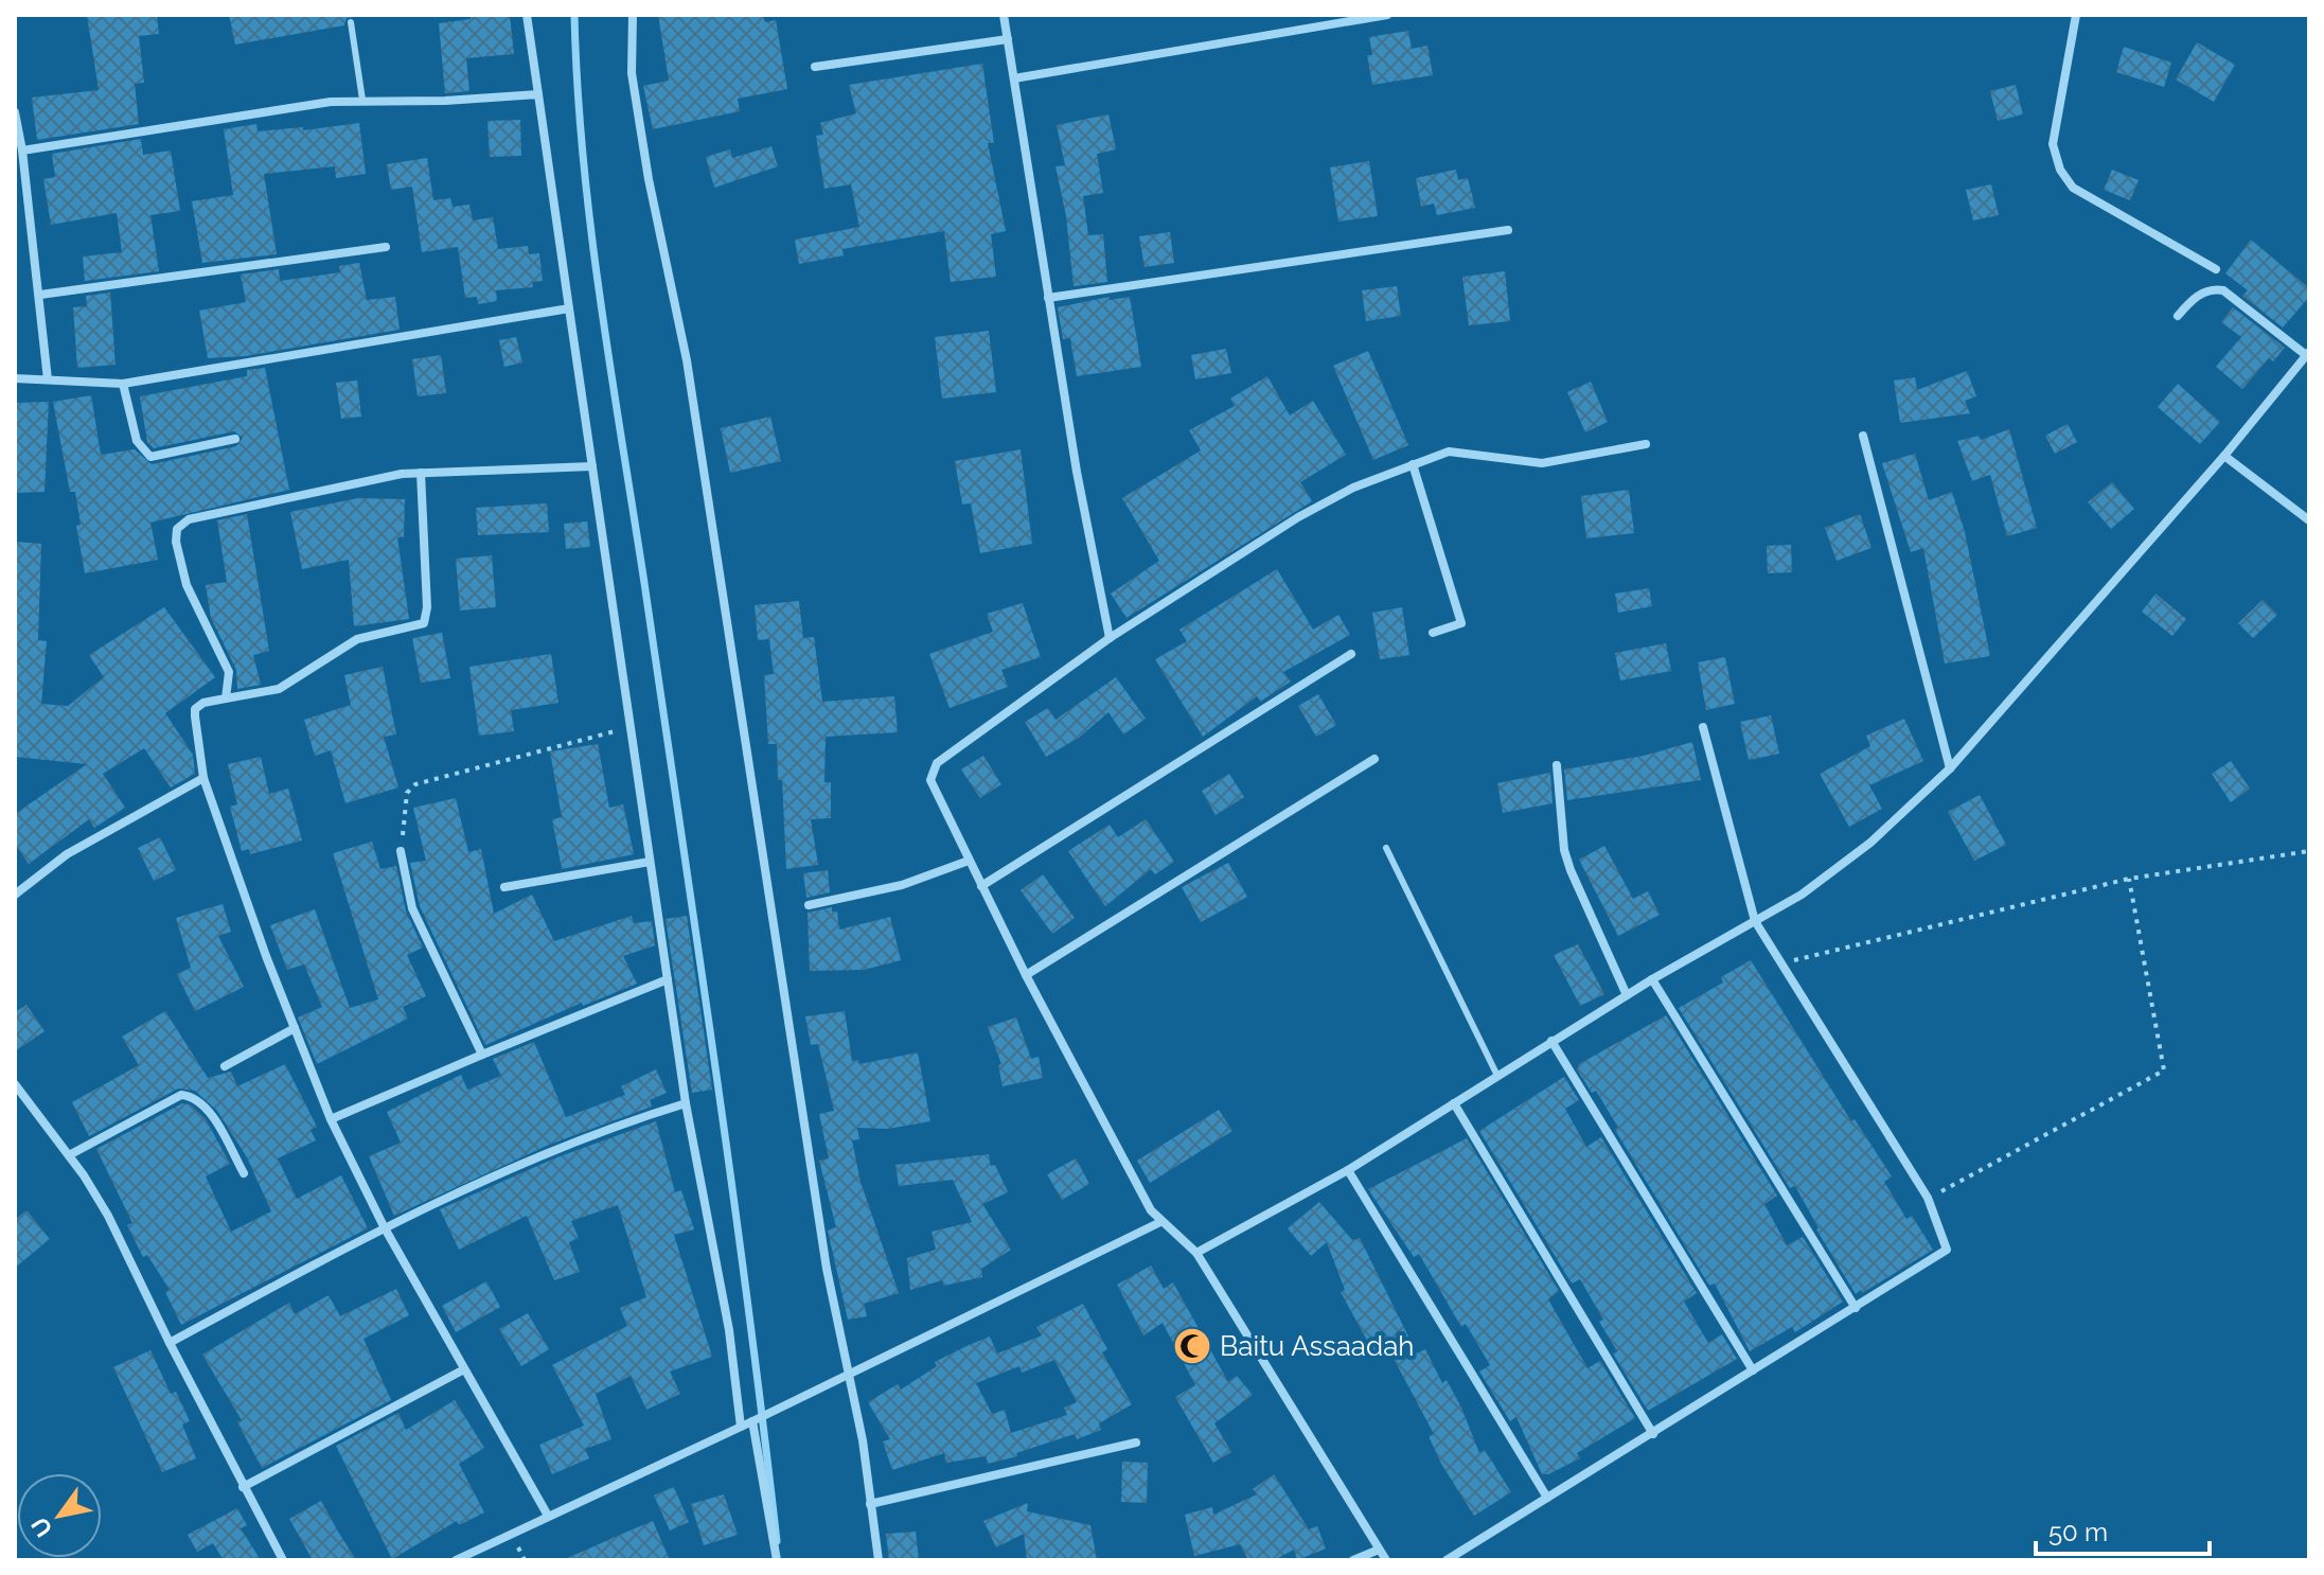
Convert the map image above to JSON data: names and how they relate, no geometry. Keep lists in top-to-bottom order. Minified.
{"places":{"mosque":["Baitu Assaadah"]},"scale_bar":"50 m","north":"bottom left"}
